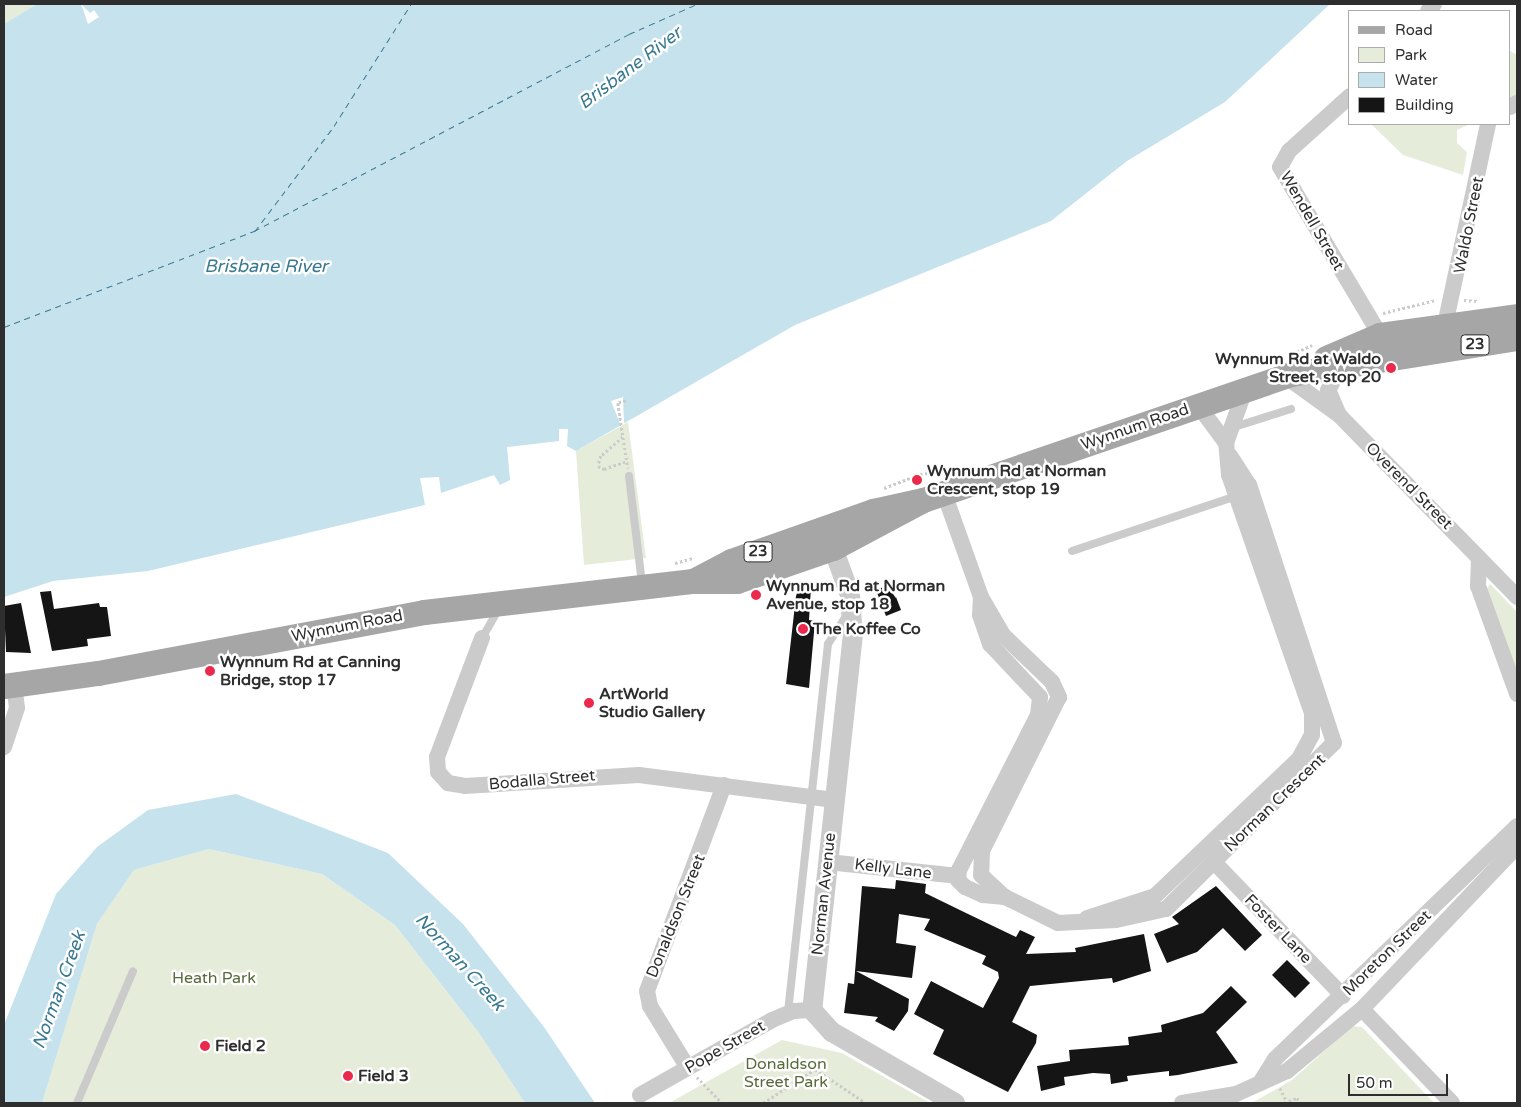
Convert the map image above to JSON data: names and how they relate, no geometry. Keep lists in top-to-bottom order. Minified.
{"streets":{"main road":["23","Wynnum Road"],"street":["Wendell Street","Waldo Street","Overend Street","Bodalla Street","Norman Crescent","Kelly Lane","Norman Avenue","Donaldson Street","Foster Lane","Moreton Street","Pope Street"]},"crossings":[["Wendell Street","Wynnum Road"],["Waldo Street","Wynnum Road"],["Wynnum Road","Overend Street"],["Wynnum Road","Bodalla Street"],["Wynnum Road","Norman Crescent"],["Wynnum Road","Norman Avenue"],["Bodalla Street","Norman Avenue"],["Bodalla Street","Donaldson Street"],["Norman Crescent","Kelly Lane"],["Norman Crescent","Foster Lane"],["Kelly Lane","Norman Avenue"],["Norman Avenue","Pope Street"],["Donaldson Street","Pope Street"],["Foster Lane","Moreton Street"]],"water":["Brisbane River","Norman Creek"],"parks":["Heath Park","Donaldson Street Park"],"places":["Wynnum Rd at Waldo Street, stop 20","Wynnum Rd at Norman Crescent, stop 19","Wynnum Rd at Norman Avenue, stop 18","The Koffee Co","Wynnum Rd at Canning Bridge, stop 17","ArtWorld Studio Gallery","Field 2","Field 3"],"legend":["Road","Park","Water","Building"],"scale_bar":"50 m"}
